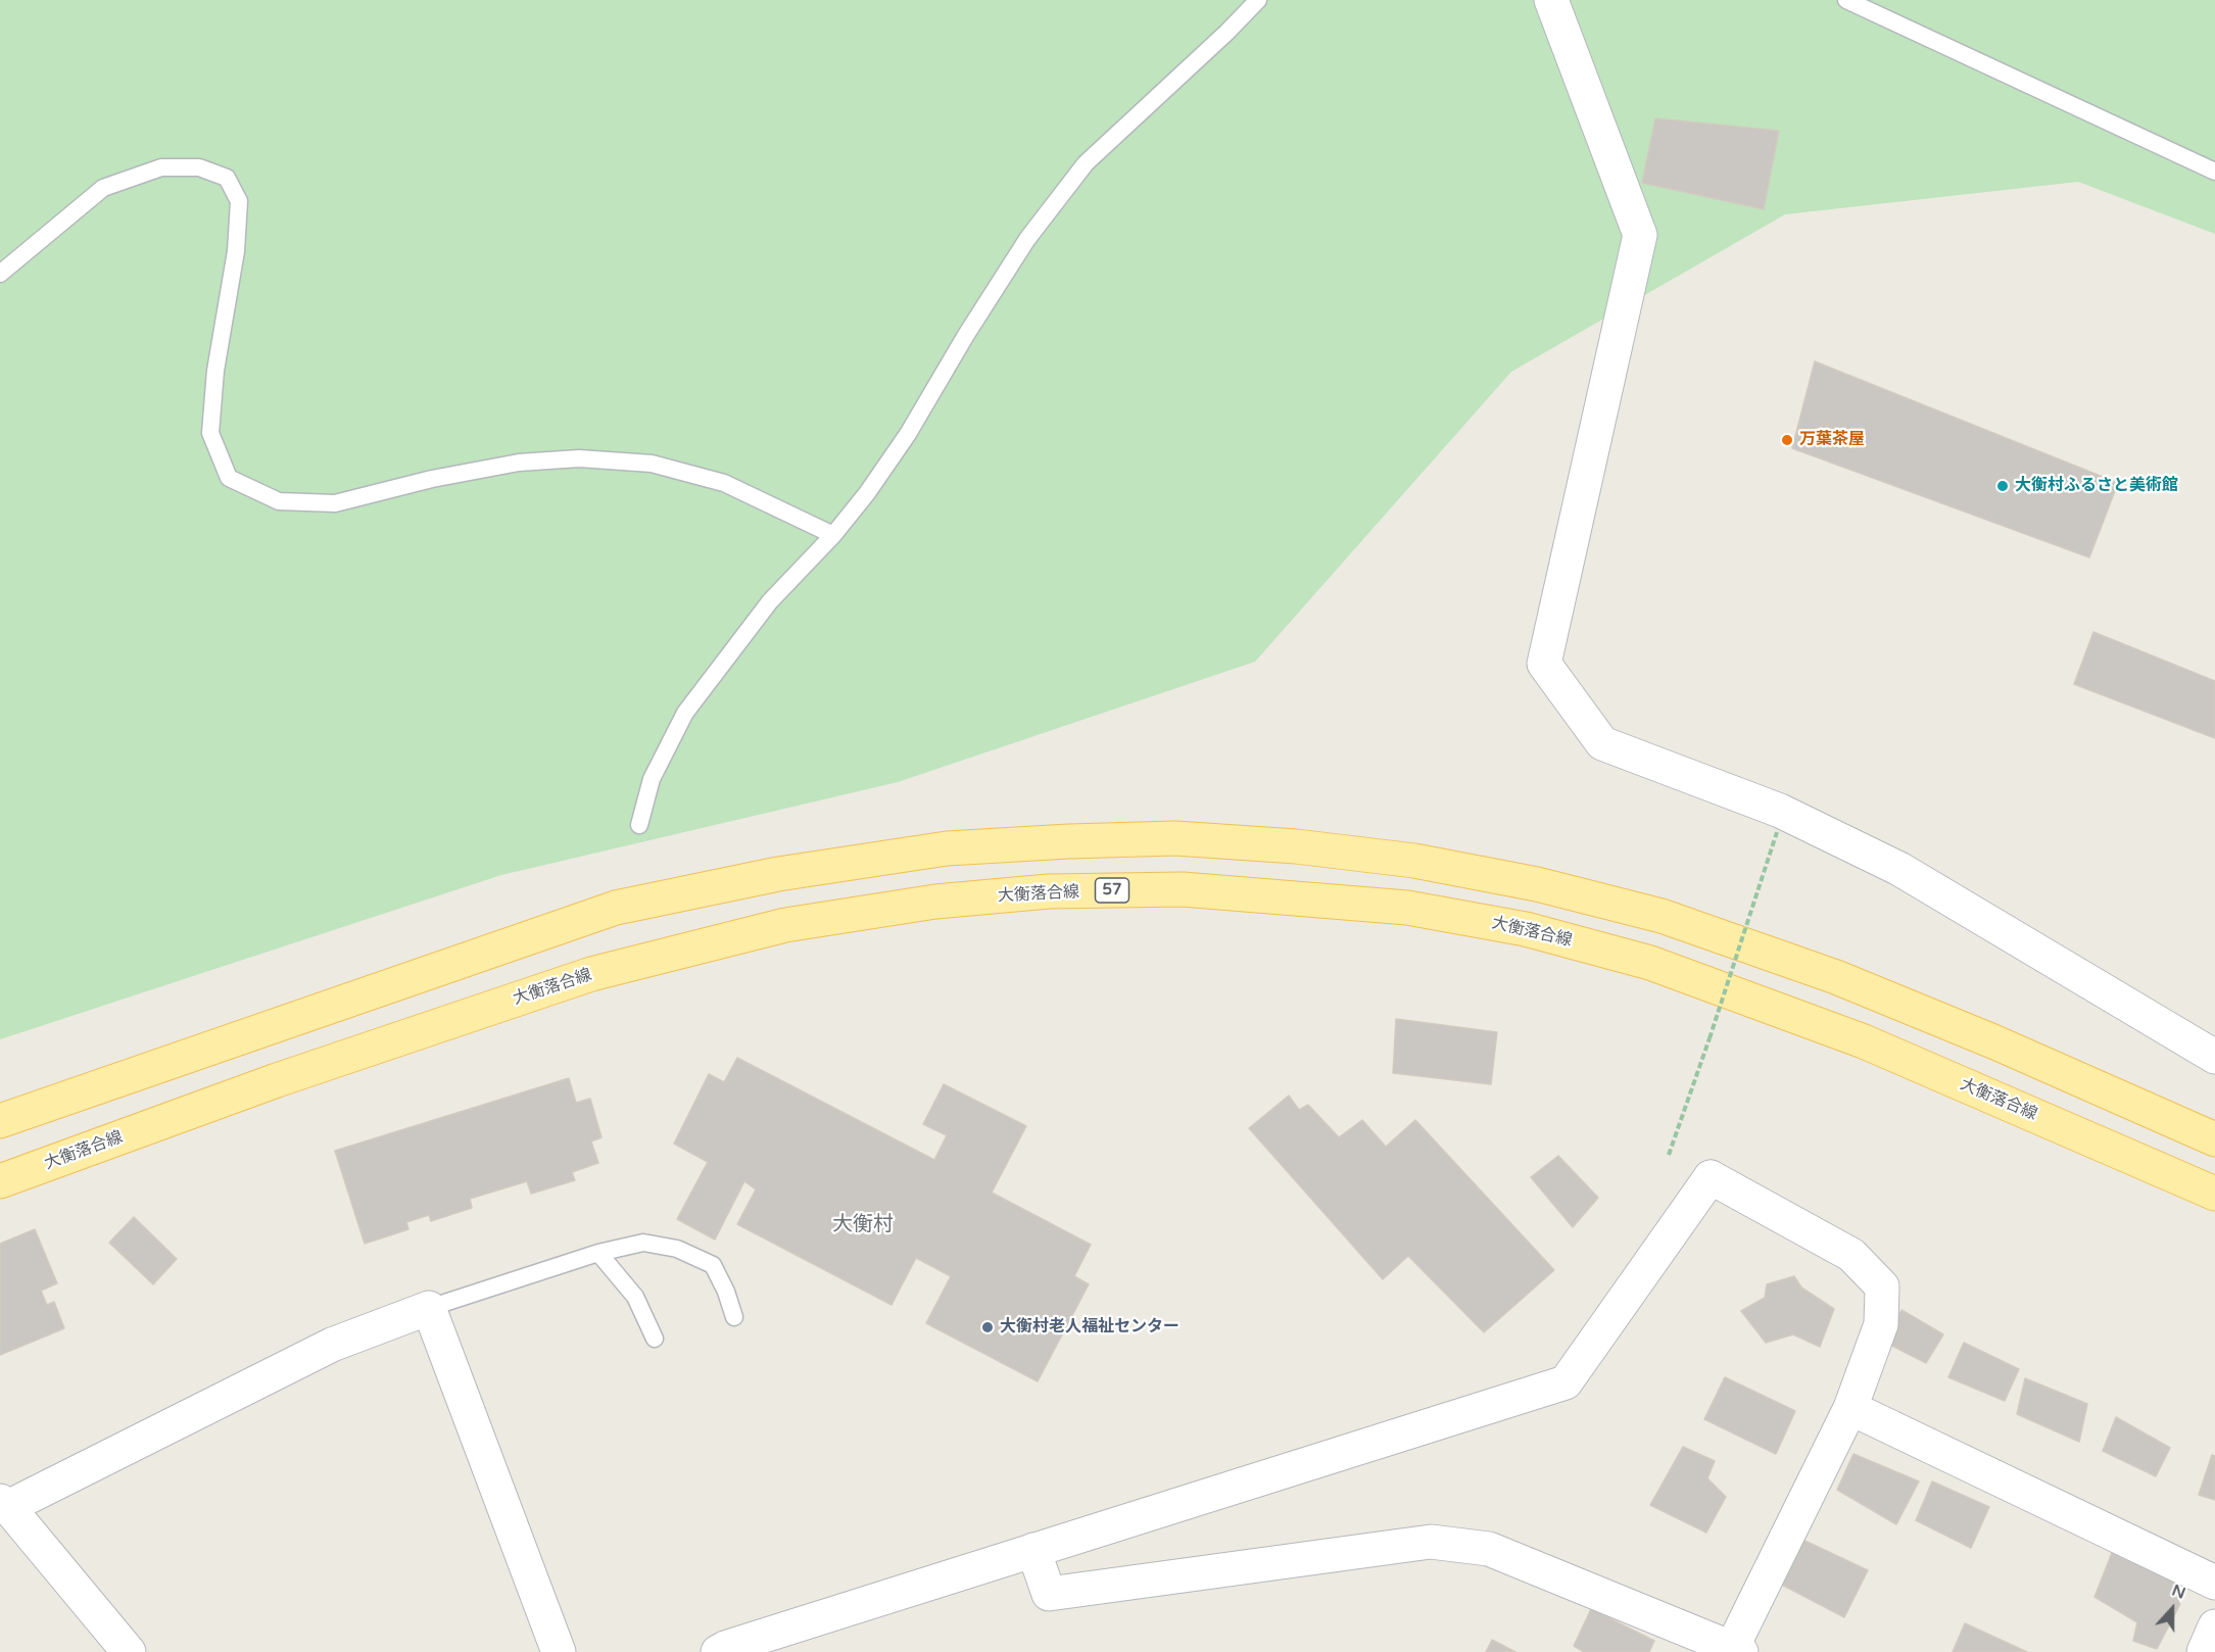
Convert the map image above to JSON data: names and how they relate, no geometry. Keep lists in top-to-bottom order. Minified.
{"streets":{"main road":["57","大衡落合線"]},"districts":["大衡村"],"places":["万葉茶屋","大衡村ふるさと美術館","大衡村老人福祉センター"],"north":"top"}
